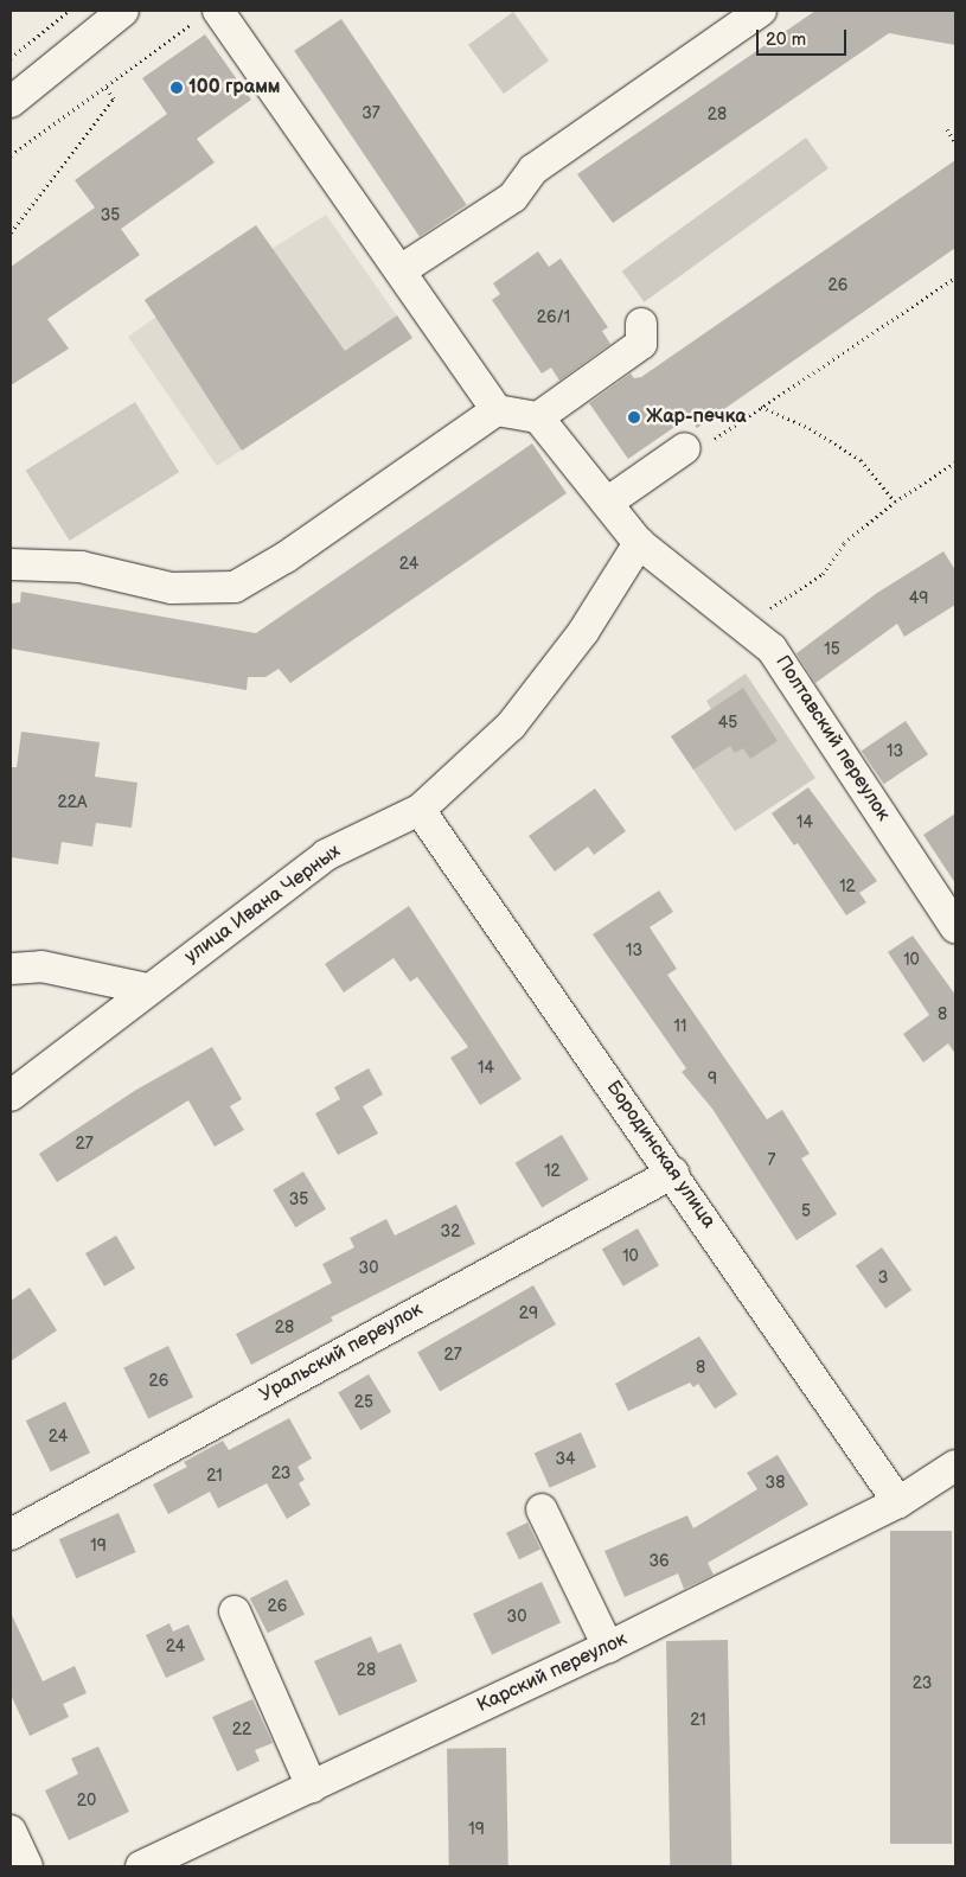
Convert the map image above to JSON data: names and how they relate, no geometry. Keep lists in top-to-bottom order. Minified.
{"streets":{"street":["Полтавский переулок","улица Ивана Черных","Бородинская улица","Уральский переулок","Карский переулок"]},"crossings":[["Полтавский переулок","улица Ивана Черных"],["улица Ивана Черных","Бородинская улица"],["Бородинская улица","Уральский переулок"],["Бородинская улица","Карский переулок"]],"places":["100 грамм","Жар-печка"],"house_numbers":["37","28","35","26","26/1","24","49","15","45","13","22А","14","12","13","10","8","11","14","9","27","7","12","35","5","32","10","30","3","29","28","27","8","26","25","24","34","23","21","38","19","36","26","30","24","28","23","21","22","20","19"],"scale_bar":"20 m"}
